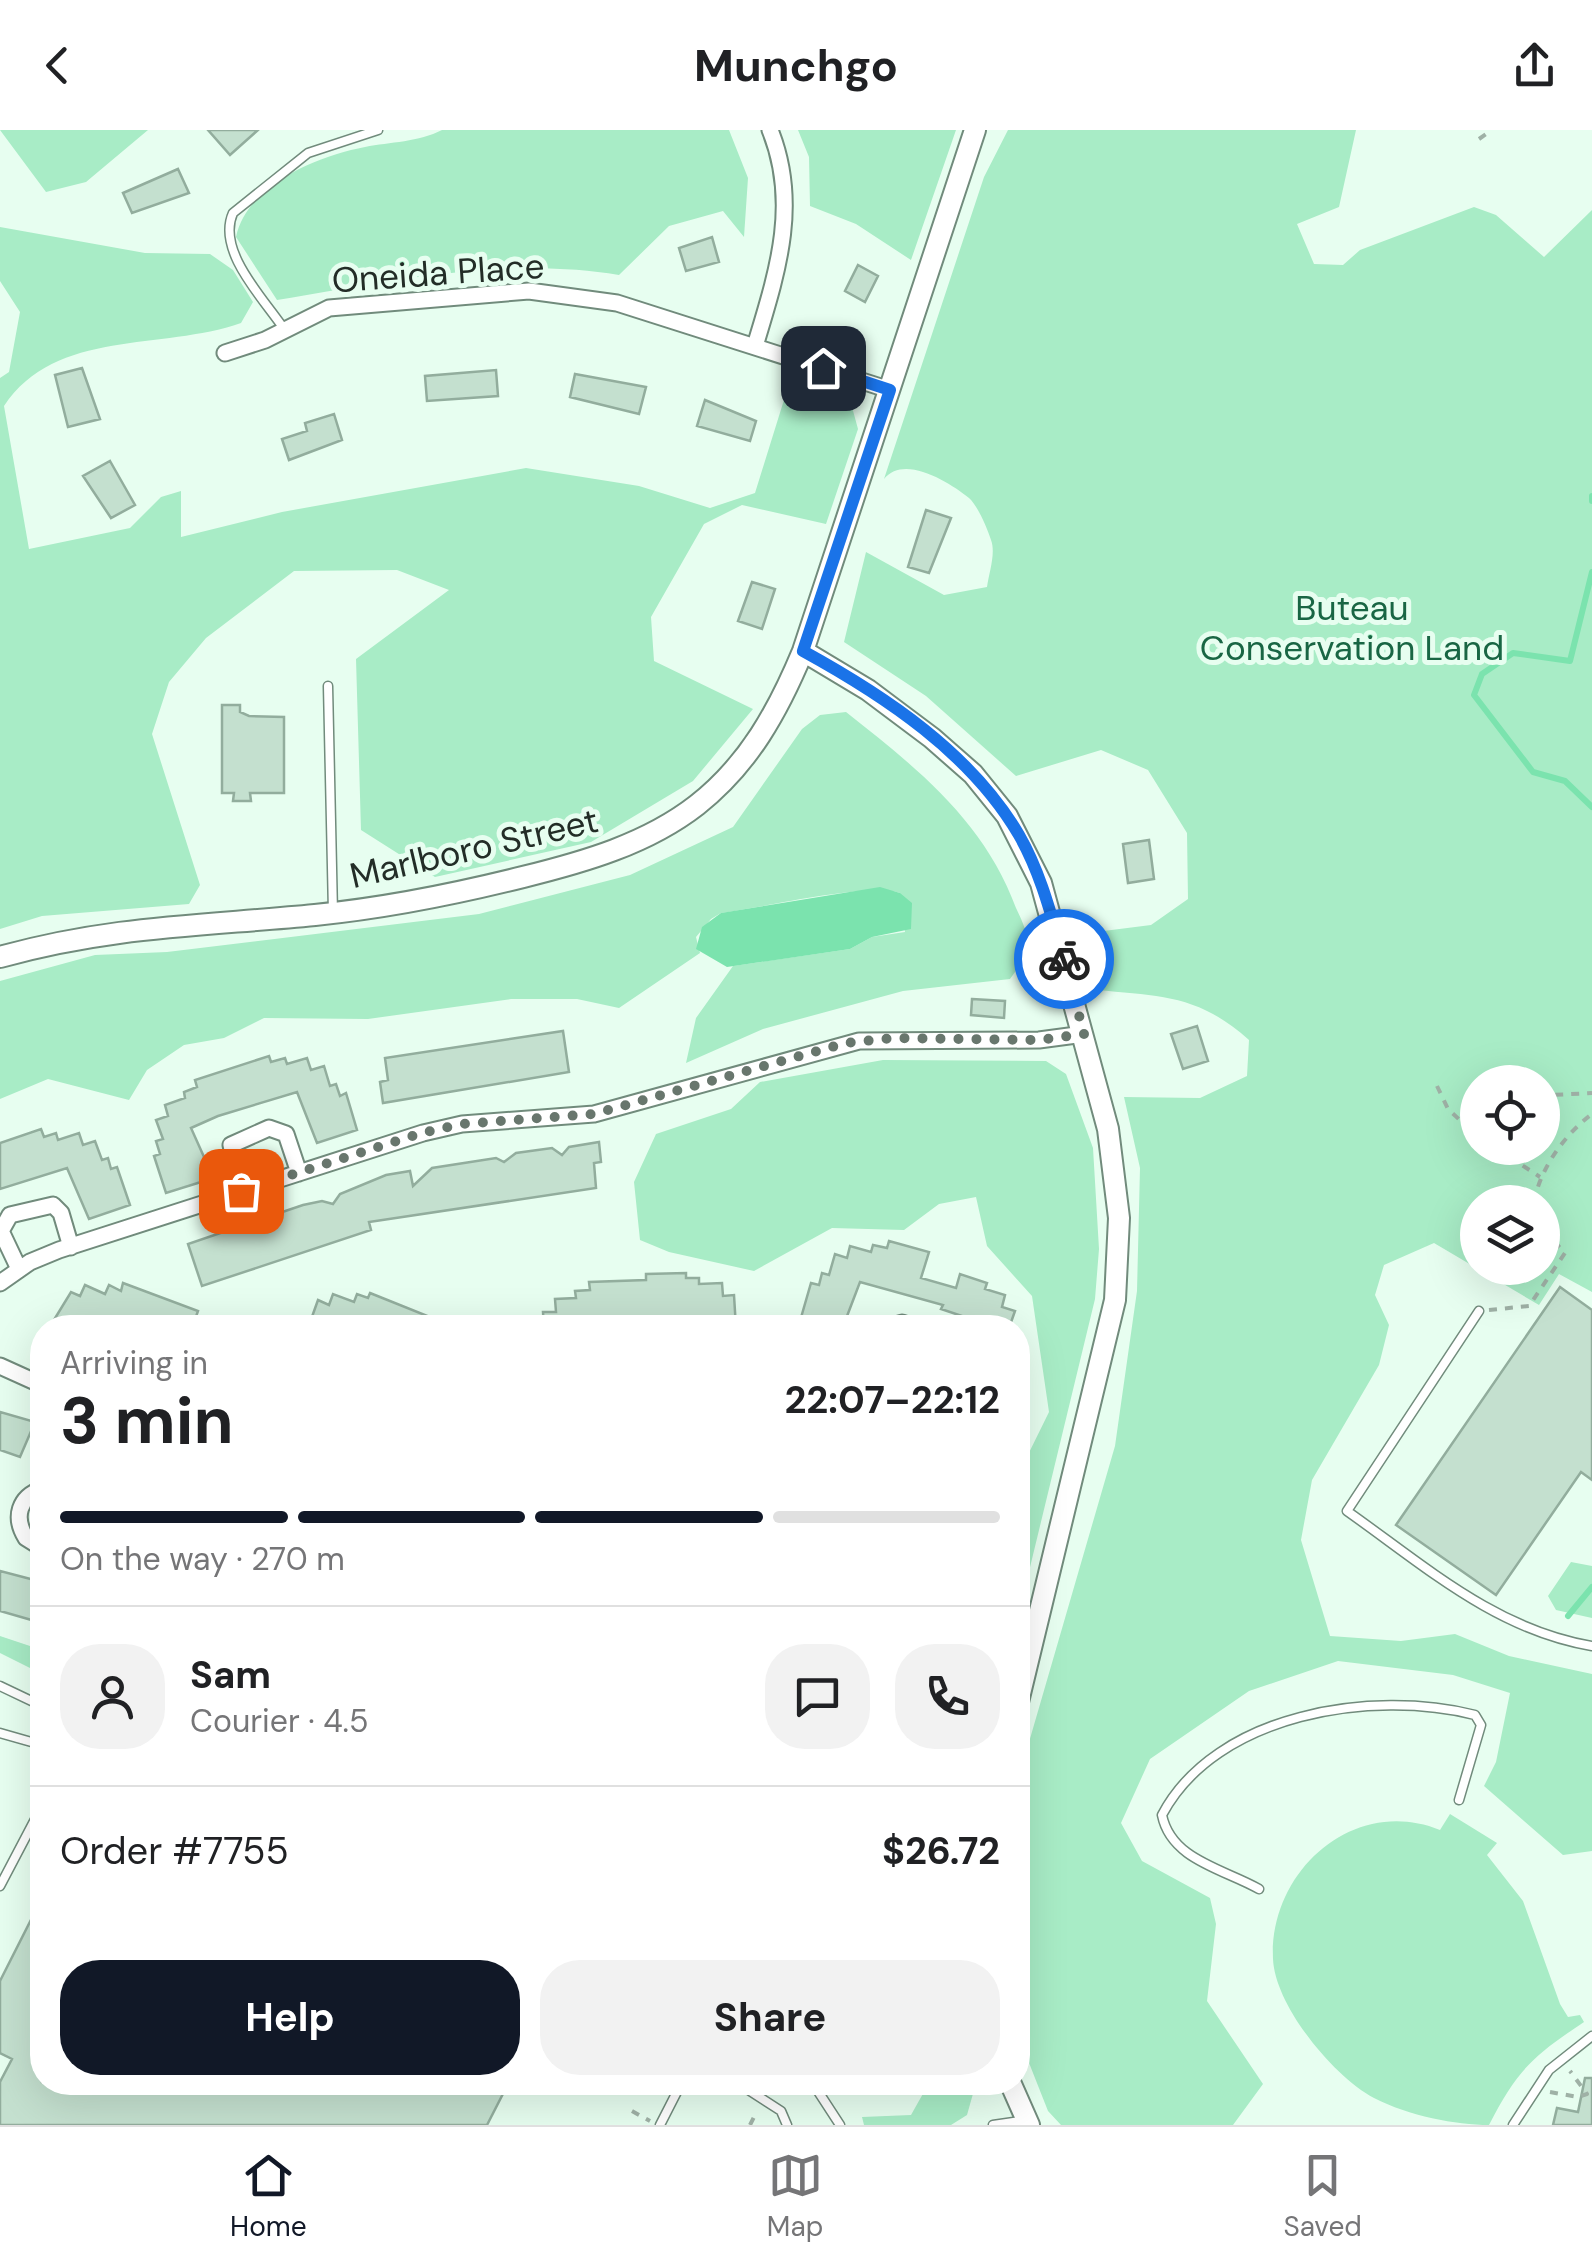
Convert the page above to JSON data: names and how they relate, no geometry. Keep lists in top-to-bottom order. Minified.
{"streets":{"street":["Oneida Place","Marlboro Street"]},"crossings":[["Oneida Place","Marlboro Street"]],"parks":["Buteau Conservation Land"],"page":{"header":"Munchgo","heading":["3 min","Arriving in","22:07–22:12"],"panel":["Sam","Courier · 4.5","Order #7755","$26.72"],"bar":"On the way · 270 m","buttons":["Help","Share"],"tabs":["Home","Map","Saved"]}}
